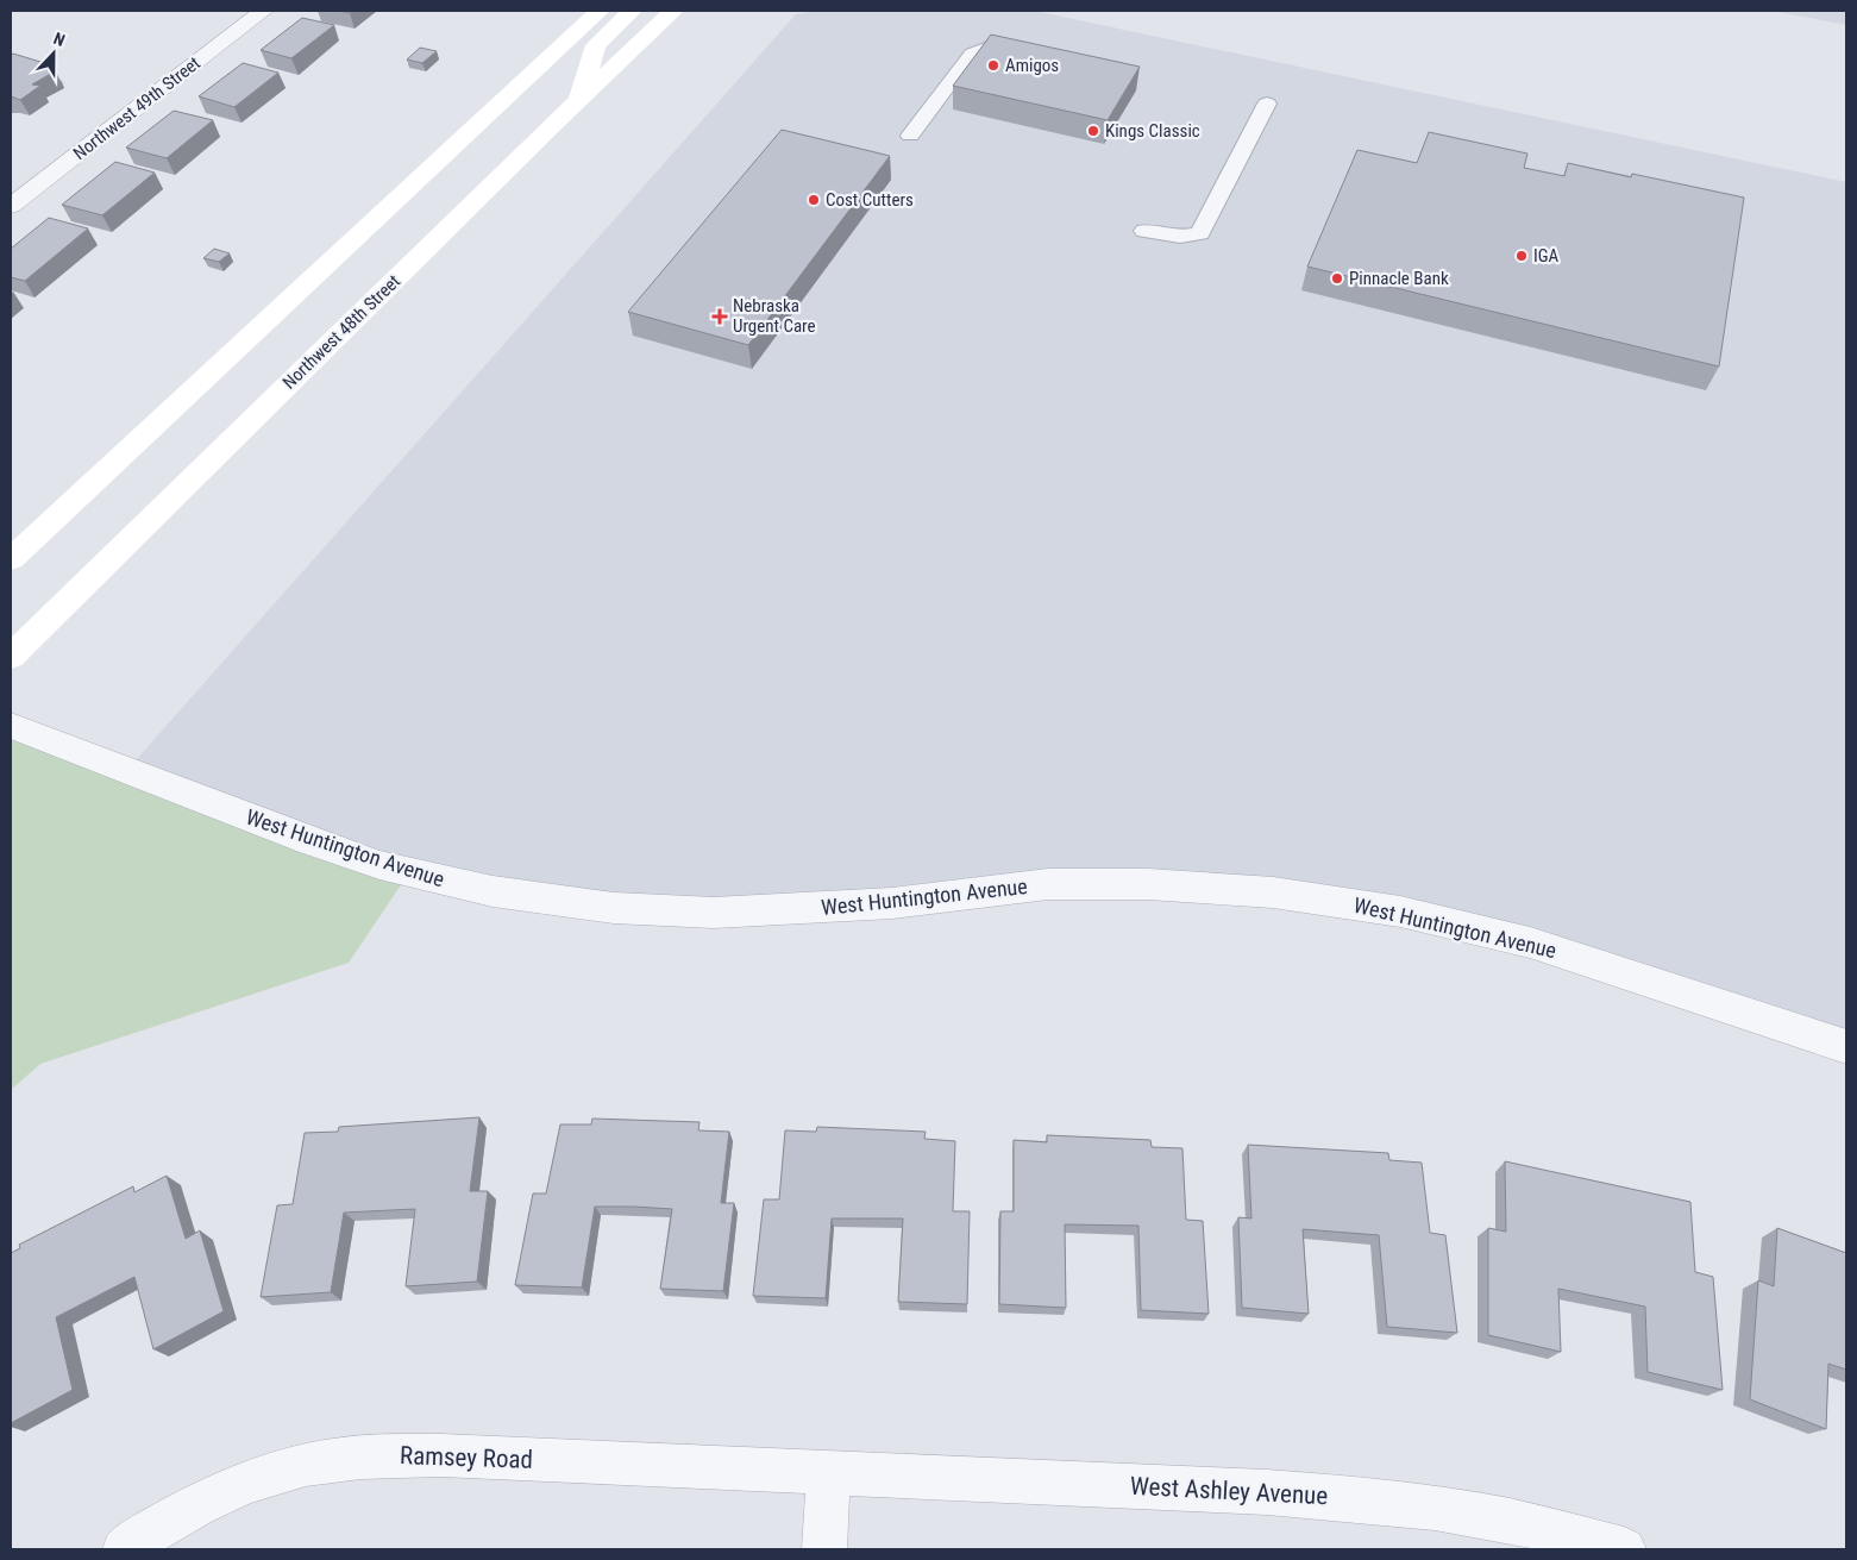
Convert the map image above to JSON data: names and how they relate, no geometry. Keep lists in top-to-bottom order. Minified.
{"streets":{"main road":["Northwest 48th Street"],"street":["Northwest 49th Street","West Huntington Avenue","Ramsey Road","West Ashley Avenue"]},"crossings":[["Ramsey Road","West Ashley Avenue"]],"places":{"other":["Amigos","Kings Classic","Cost Cutters","IGA","Pinnacle Bank"],"health":["Nebraska Urgent Care"]},"north":"top"}
